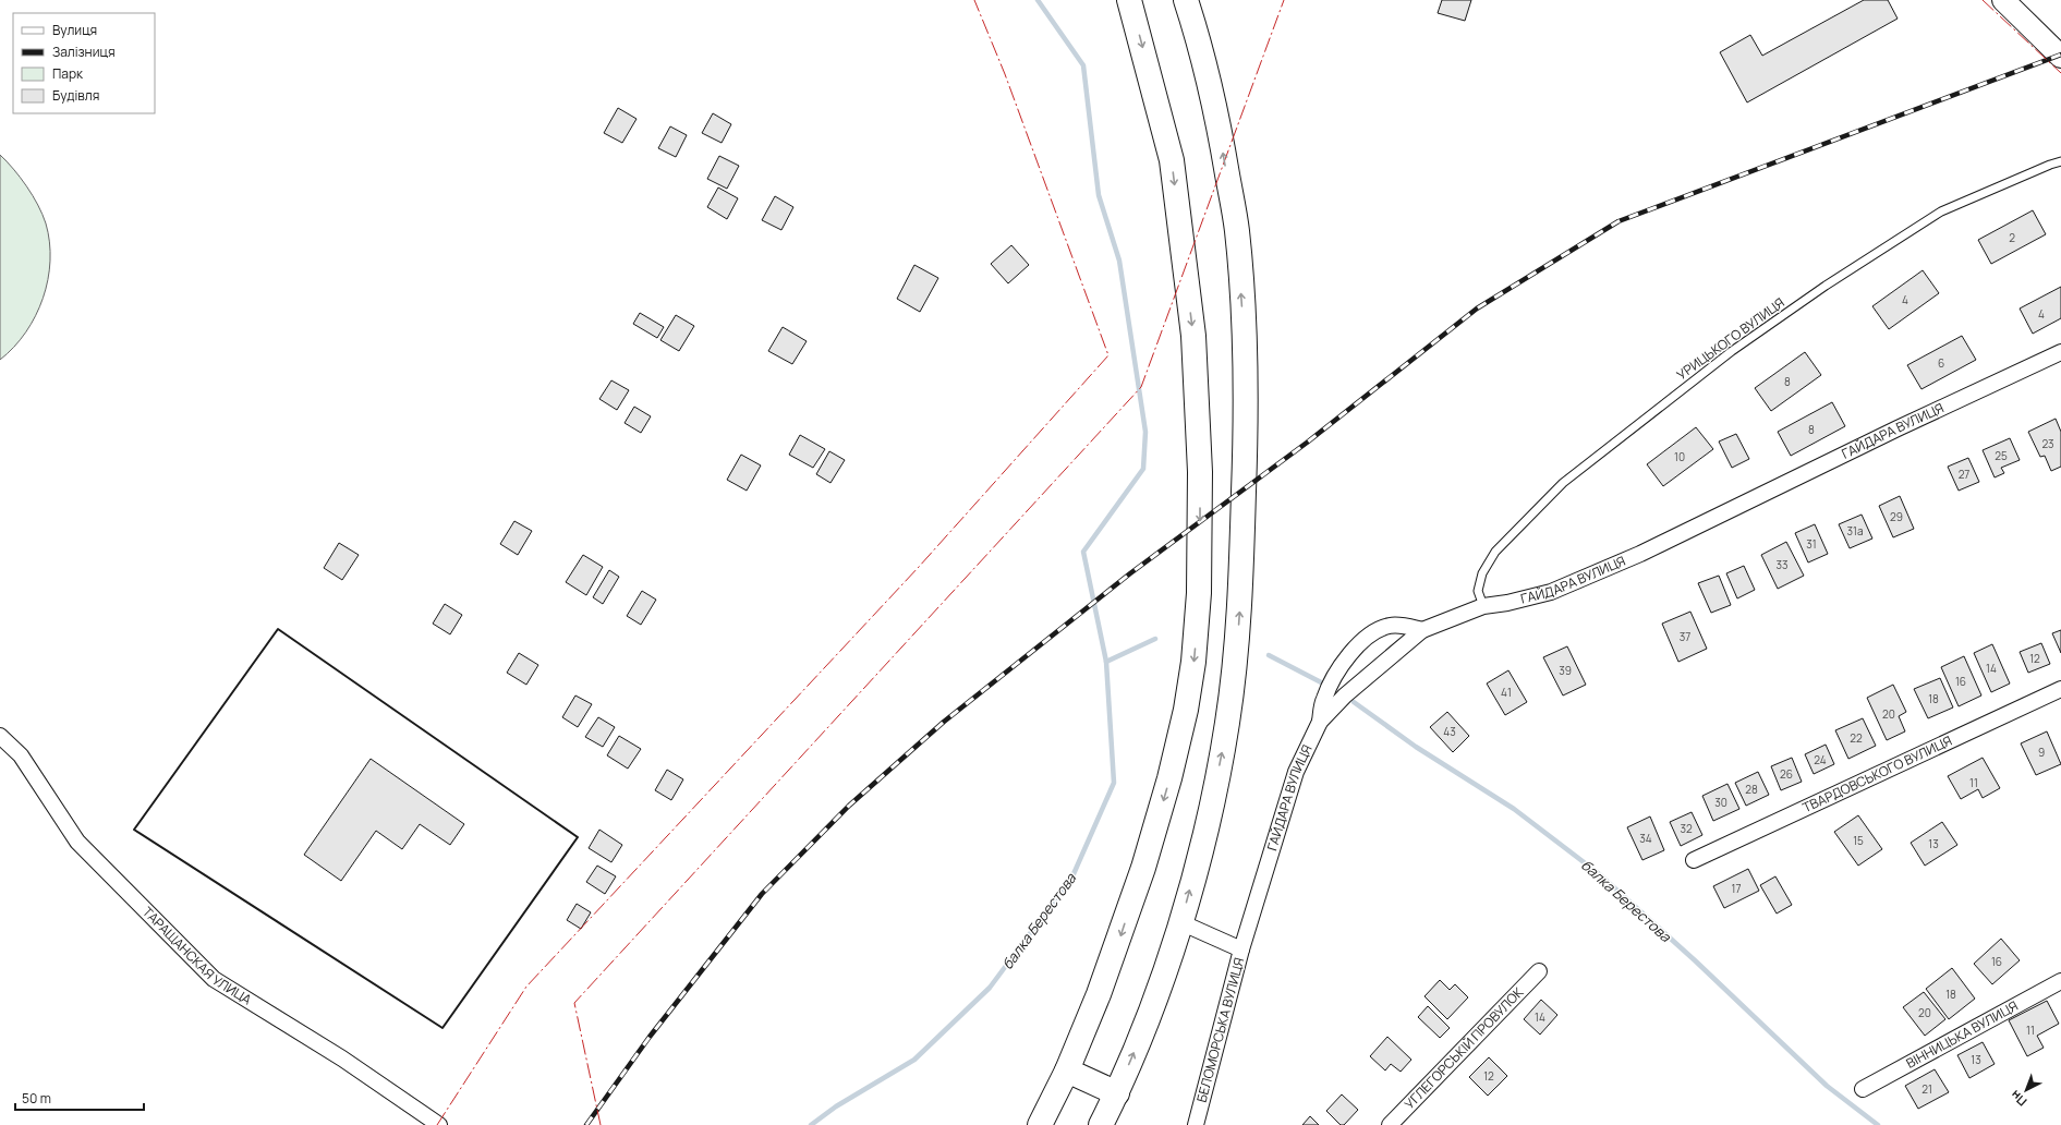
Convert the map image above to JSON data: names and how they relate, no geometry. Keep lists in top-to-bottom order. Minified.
{"streets":{"street":["ГАЙДАРА ВУЛИЦЯ","ТВАРДОВСЬКОГО ВУЛИЦЯ","ТАРАЩАНСКАЯ УЛИЦА","БЕЛОМОРСЬКА ВУЛИЦЯ","ВІННИЦЬКА ВУЛИЦЯ","УГЛЕГОРСЬКIЙ ПРОВУЛОК"],"lane":["УРИЦЬКОГО ВУЛИЦЯ"]},"crossings":[["УРИЦЬКОГО ВУЛИЦЯ","ГАЙДАРА ВУЛИЦЯ"],["ГАЙДАРА ВУЛИЦЯ","БЕЛОМОРСЬКА ВУЛИЦЯ"]],"water":["балка Берестова"],"house_numbers":["2","4","4","6","8","8","23","25","10","27","29","31а","31","33","37","12","14","39","16","41","18","20","43","22","9","24","26","11","28","30","32","34","15","13","17","16","18","20","14","11","13","12","21"],"legend":["Вулиця","Залізниця","Парк","Будівля"],"scale_bar":"50 m","north":"bottom left"}
